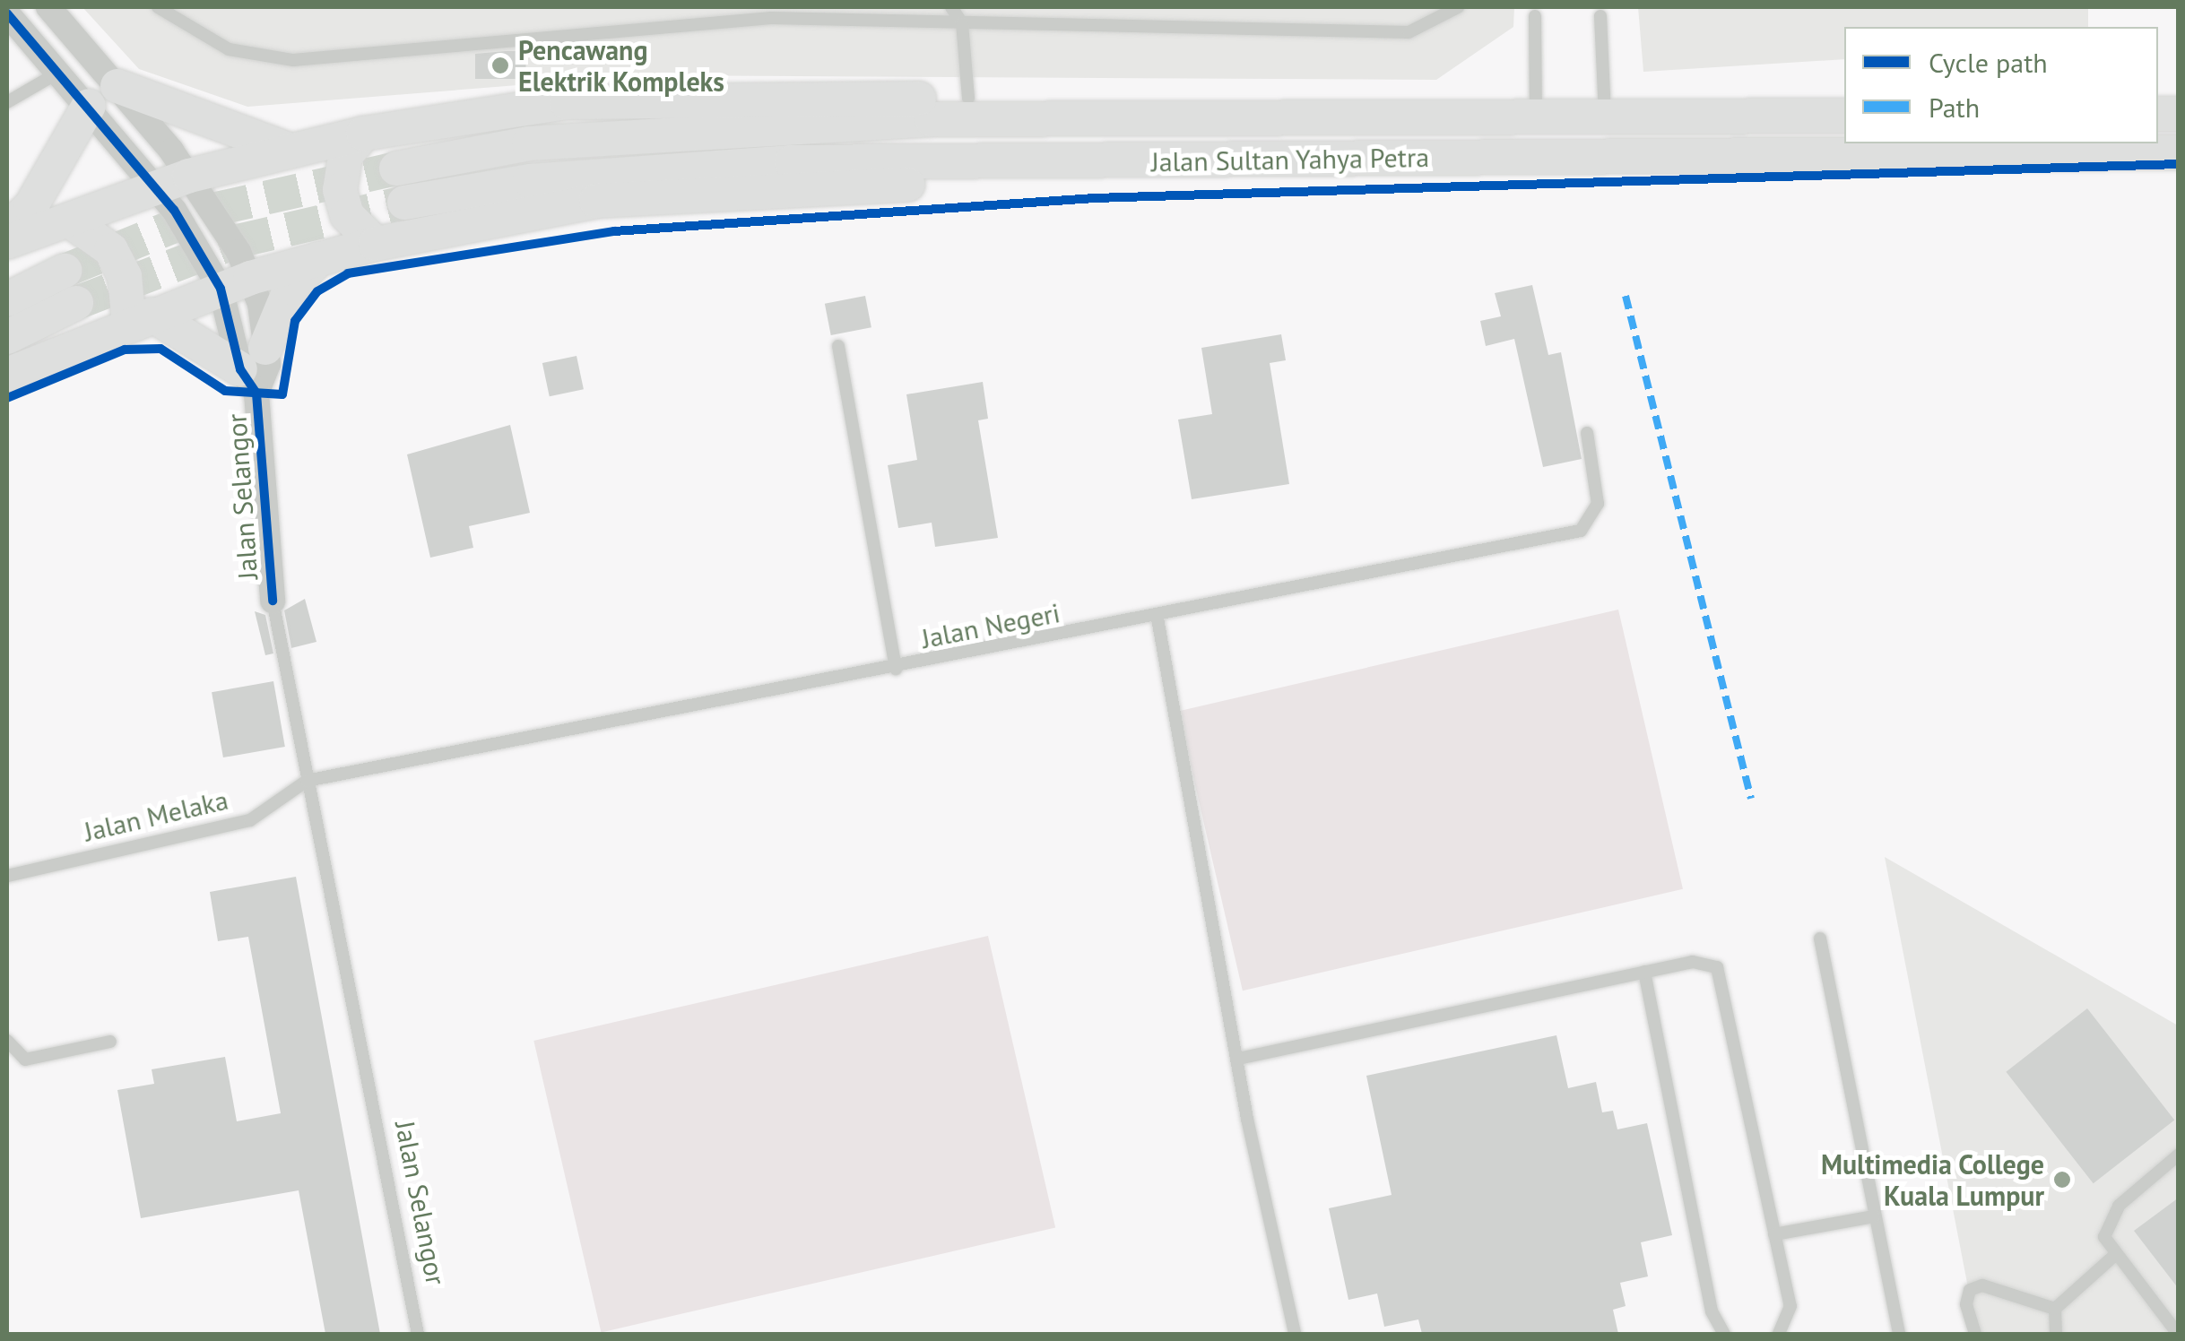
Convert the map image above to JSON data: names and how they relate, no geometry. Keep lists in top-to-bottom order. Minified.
{"streets":{"main road":["Jalan Sultan Yahya Petra"],"street":["Jalan Selangor"],"lane":["Jalan Negeri","Jalan Melaka"]},"crossings":[["Jalan Selangor","Jalan Negeri"],["Jalan Selangor","Jalan Melaka"],["Jalan Negeri","Jalan Melaka"]],"places":["Pencawang Elektrik Kompleks","Multimedia College Kuala Lumpur"],"legend":["Cycle path","Path"]}
